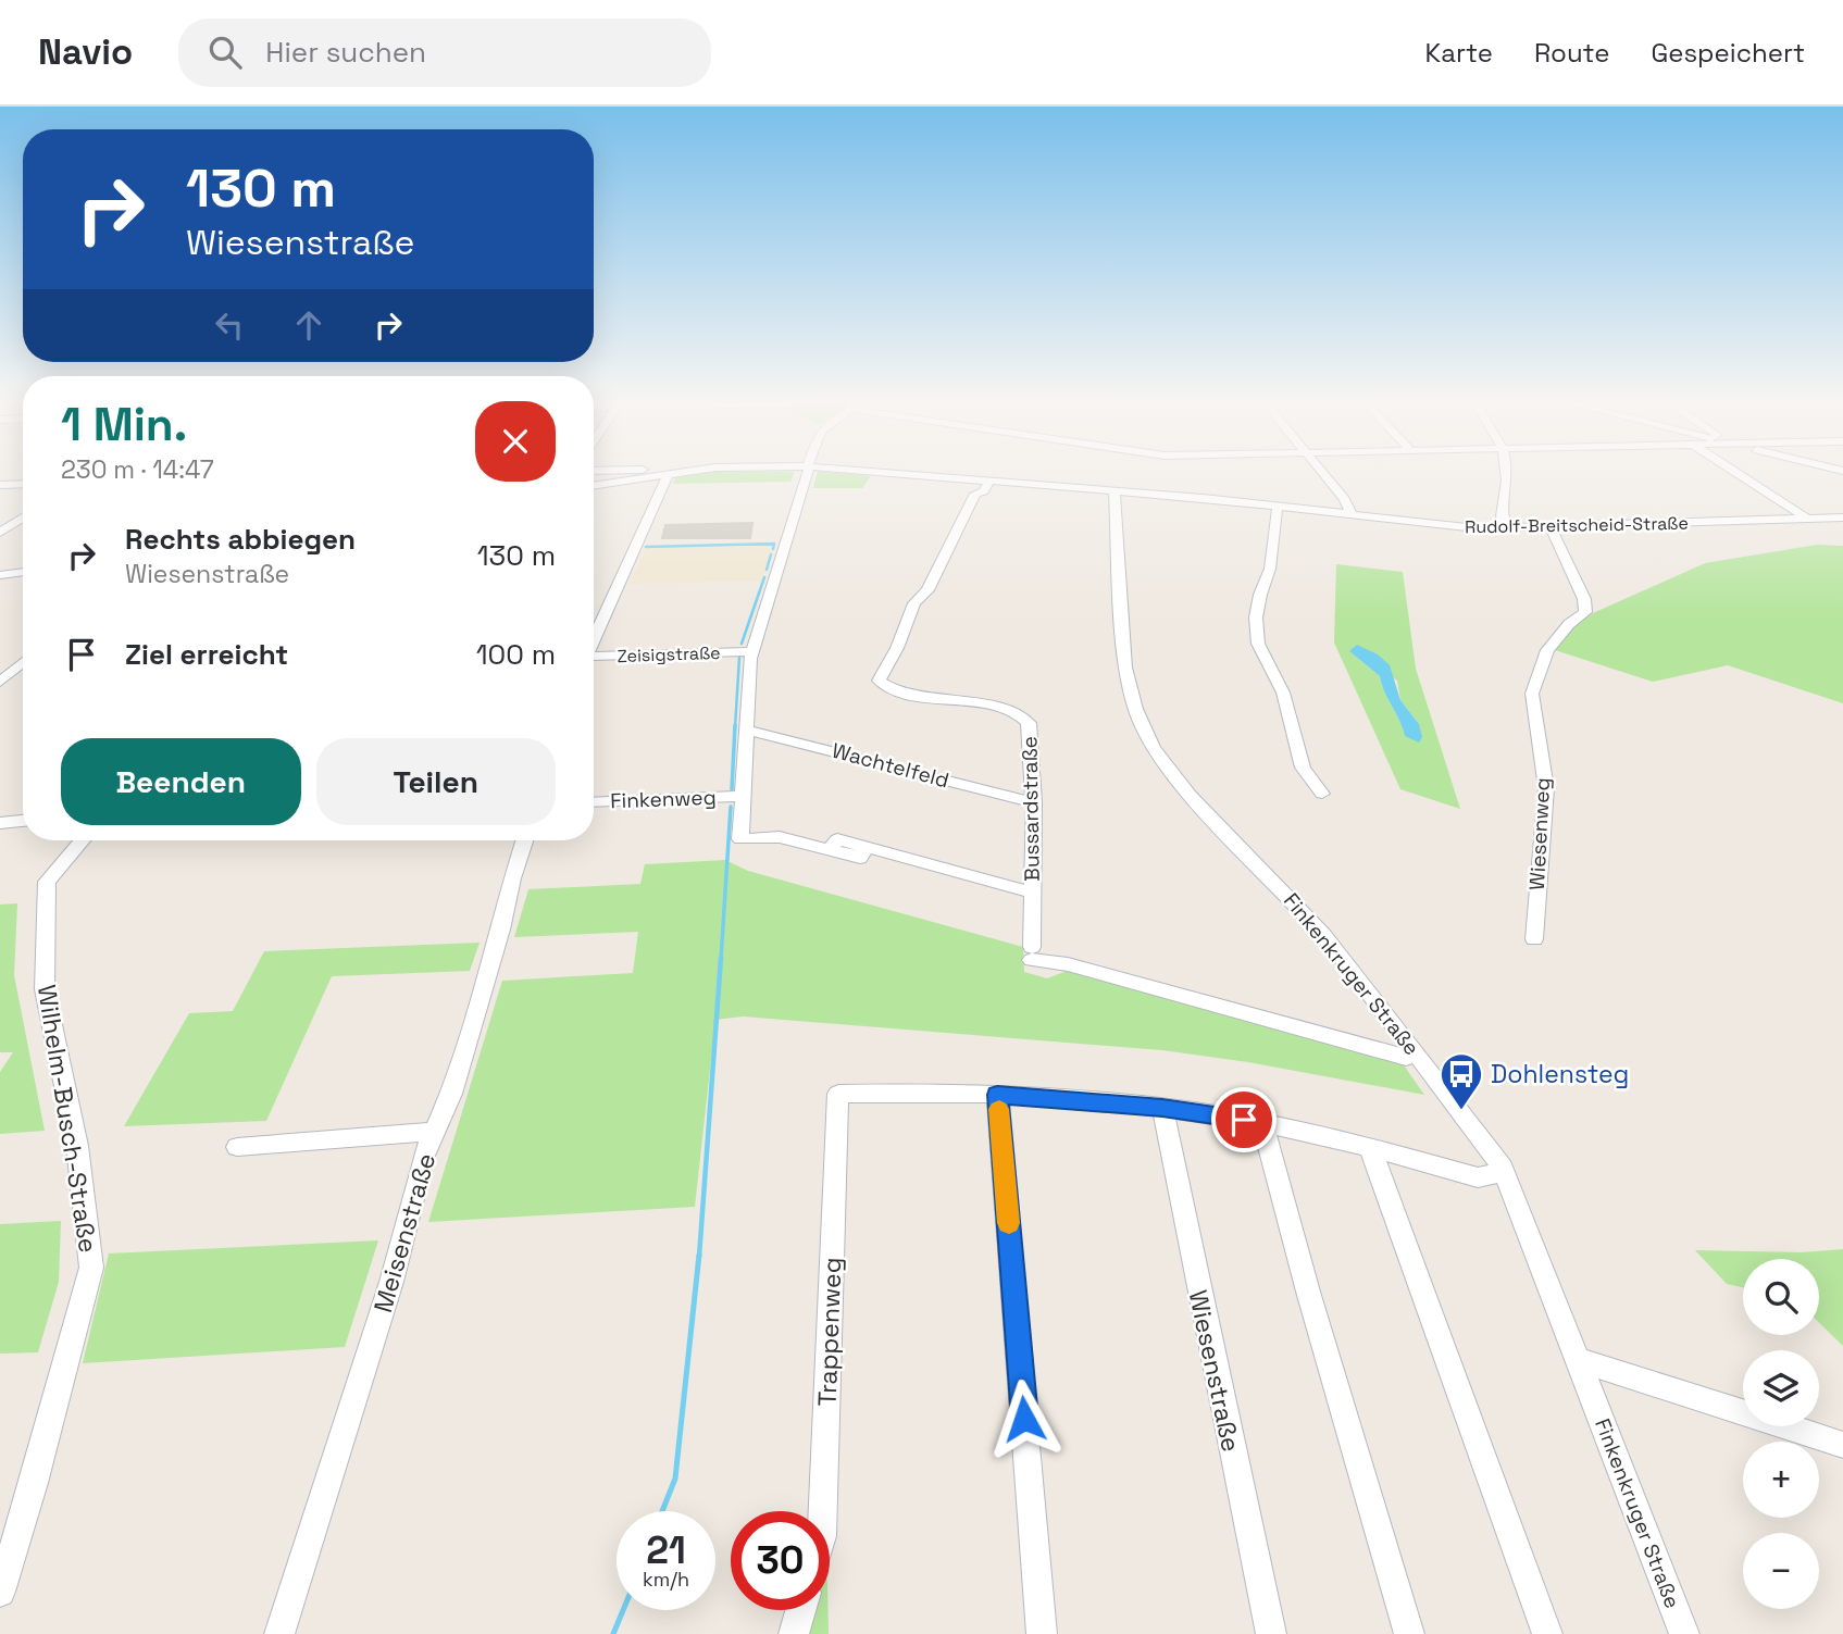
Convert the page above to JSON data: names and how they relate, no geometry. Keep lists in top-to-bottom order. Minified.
{"streets":{"street":["Rudolf-Breitscheid-Straße","Zeisigstraße","Wachtelfeld","Finkenweg","Bussardstraße","Wiesenweg","Finkenkruger Straße","Wilhelm-Busch-Straße","Meisenstraße","Trappenweg","Wiesenstraße"]},"crossings":[["Rudolf-Breitscheid-Straße","Bussardstraße"],["Rudolf-Breitscheid-Straße","Wiesenweg"],["Rudolf-Breitscheid-Straße","Finkenkruger Straße"],["Wachtelfeld","Bussardstraße"],["Bussardstraße","Finkenkruger Straße"]],"places":{"bus stop":["Dohlensteg"]},"page":{"header":"Navio","search":"Hier suchen","nav":["Karte","Route","Gespeichert"],"turn":["130 m","Wiesenstraße"],"heading":["1 Min.","230 m · 14:47"],"list":[{"name":"Rechts abbiegen","note":"Wiesenstraße","value":"130 m"},{"name":"Ziel erreicht","value":"100 m"}],"buttons":["Beenden","Teilen"],"map_buttons":["+","−"],"speed":"21 km/h","limit":"30"}}
